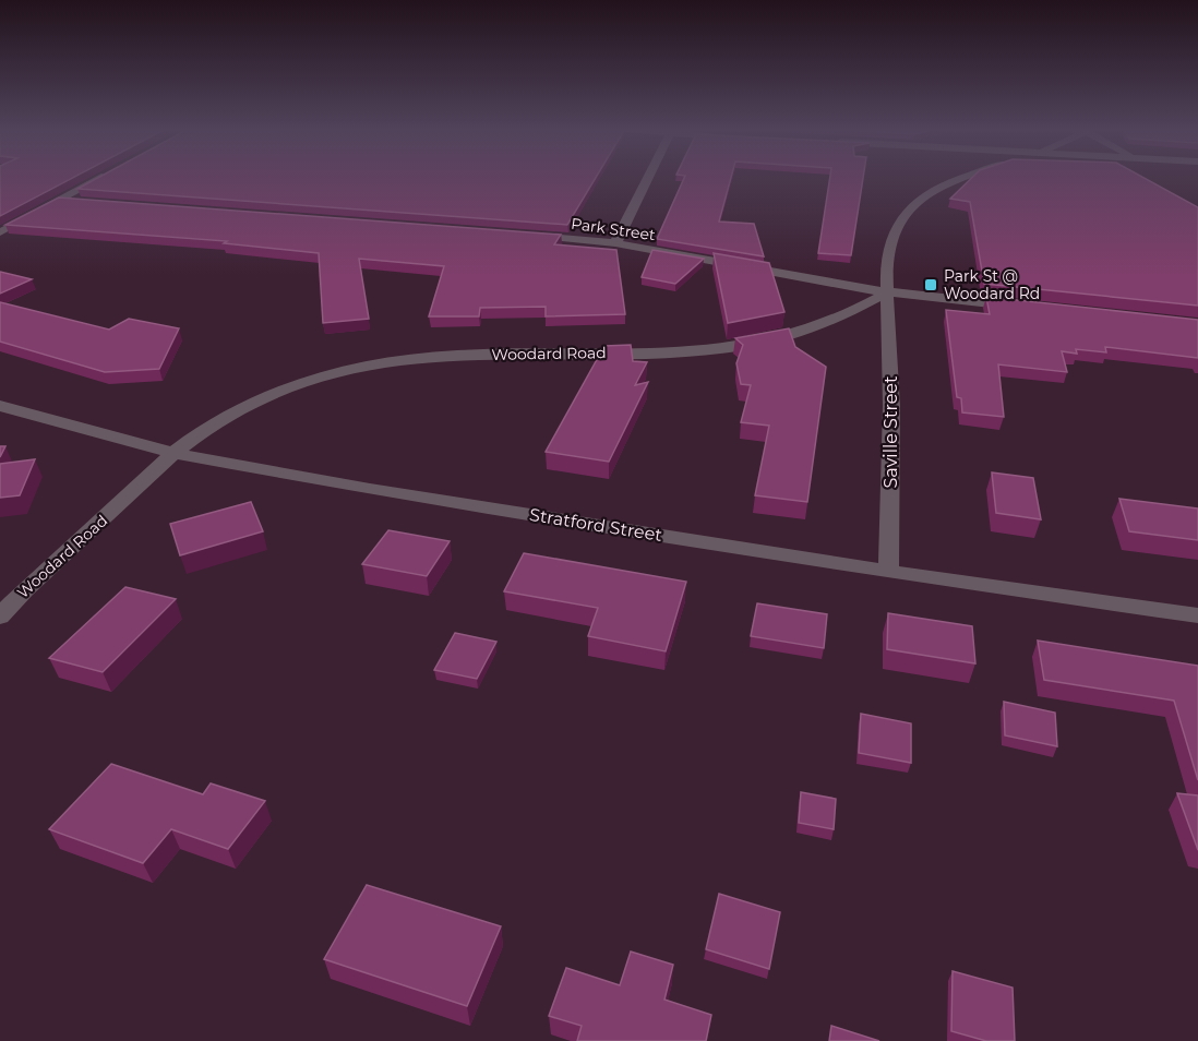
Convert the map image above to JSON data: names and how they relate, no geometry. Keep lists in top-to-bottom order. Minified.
{"streets":{"street":["Park Street","Woodard Road","Saville Street","Stratford Street"]},"crossings":[["Park Street","Woodard Road"],["Park Street","Saville Street"],["Woodard Road","Saville Street"],["Woodard Road","Stratford Street"],["Saville Street","Stratford Street"]],"places":{"transit":["Park St @ Woodard Rd"]}}
